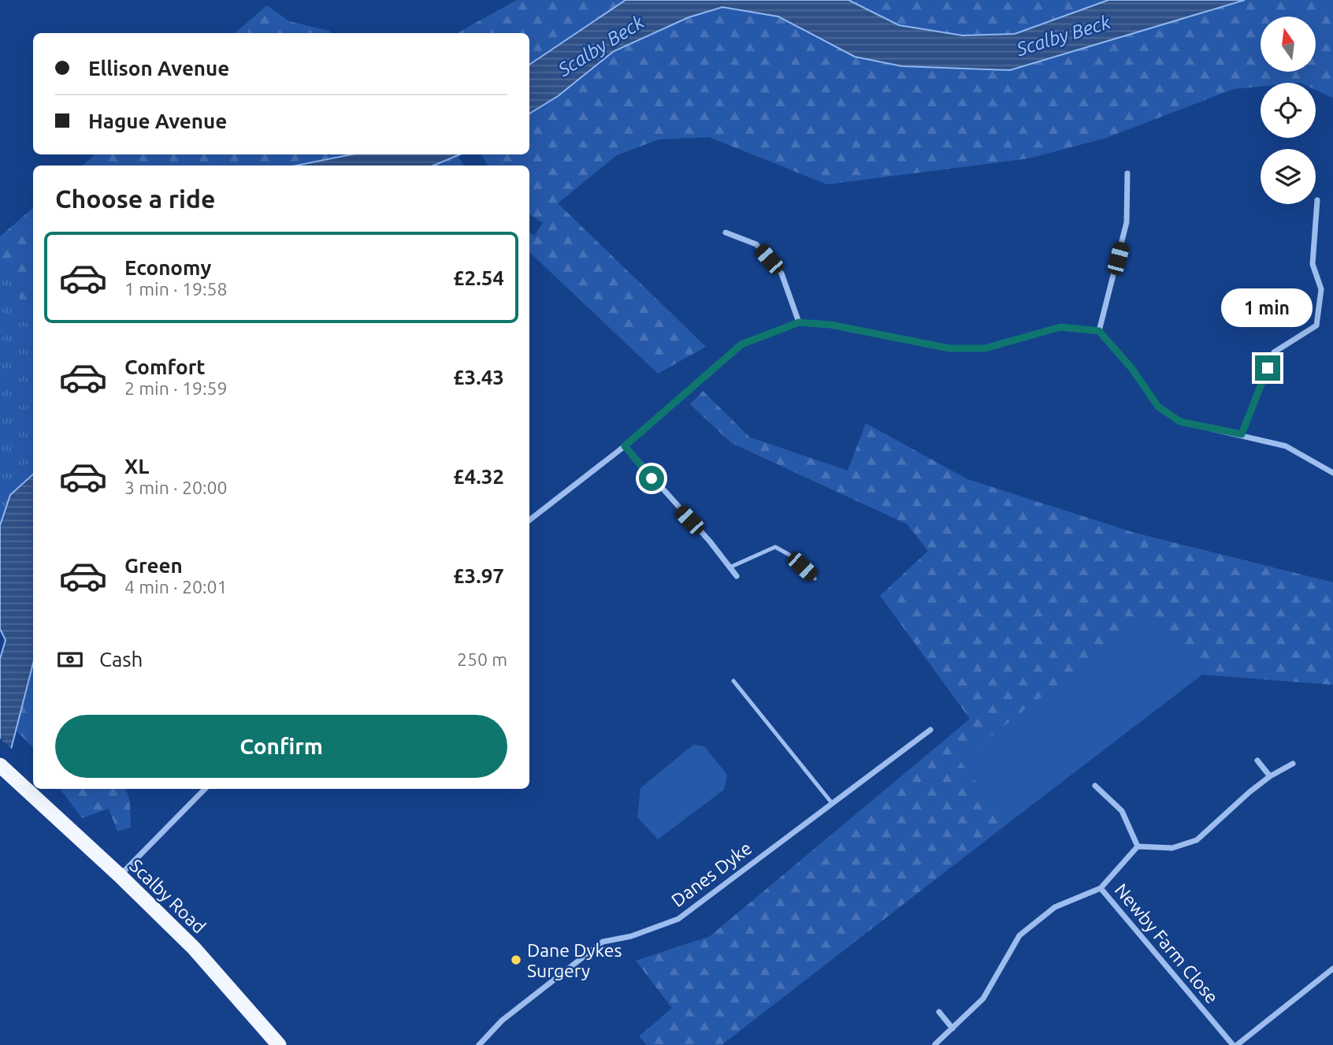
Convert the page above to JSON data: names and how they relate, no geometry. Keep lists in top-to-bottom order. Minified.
{"streets":{"highway":["Scalby Road"],"street":["Danes Dyke","Newby Farm Close"]},"water":["Scalby Beck"],"places":["Dane Dykes Surgery"],"north":"top","page":{"banner":["Ellison Avenue","Hague Avenue"],"heading":"Choose a ride","list":[{"name":"Economy","note":"1 min · 19:58","value":"£2.54"},{"name":"Comfort","note":"2 min · 19:59","value":"£3.43"},{"name":"XL","note":"3 min · 20:00","value":"£4.32"},{"name":"Green","note":"4 min · 20:01","value":"£3.97"}],"bubble":"1 min","pay":["Cash","250 m"],"buttons":"Confirm"}}
